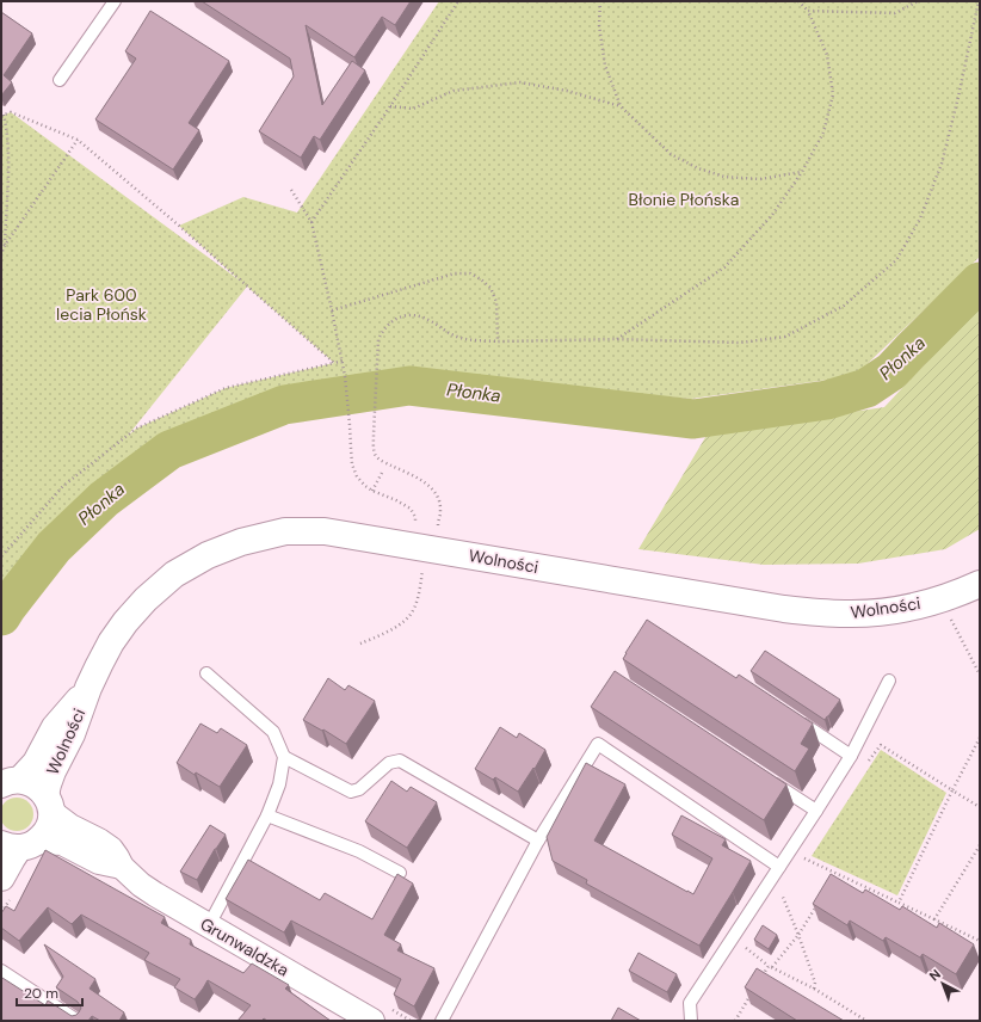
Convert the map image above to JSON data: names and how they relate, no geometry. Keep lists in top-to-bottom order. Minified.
{"streets":{"street":["Wolności","Grunwaldzka"]},"crossings":[["Wolności","Grunwaldzka"]],"water":["Płonka"],"parks":["Błonie Płońska","Park 600 lecia Płońsk"],"scale_bar":"20 m","north":"top left"}
